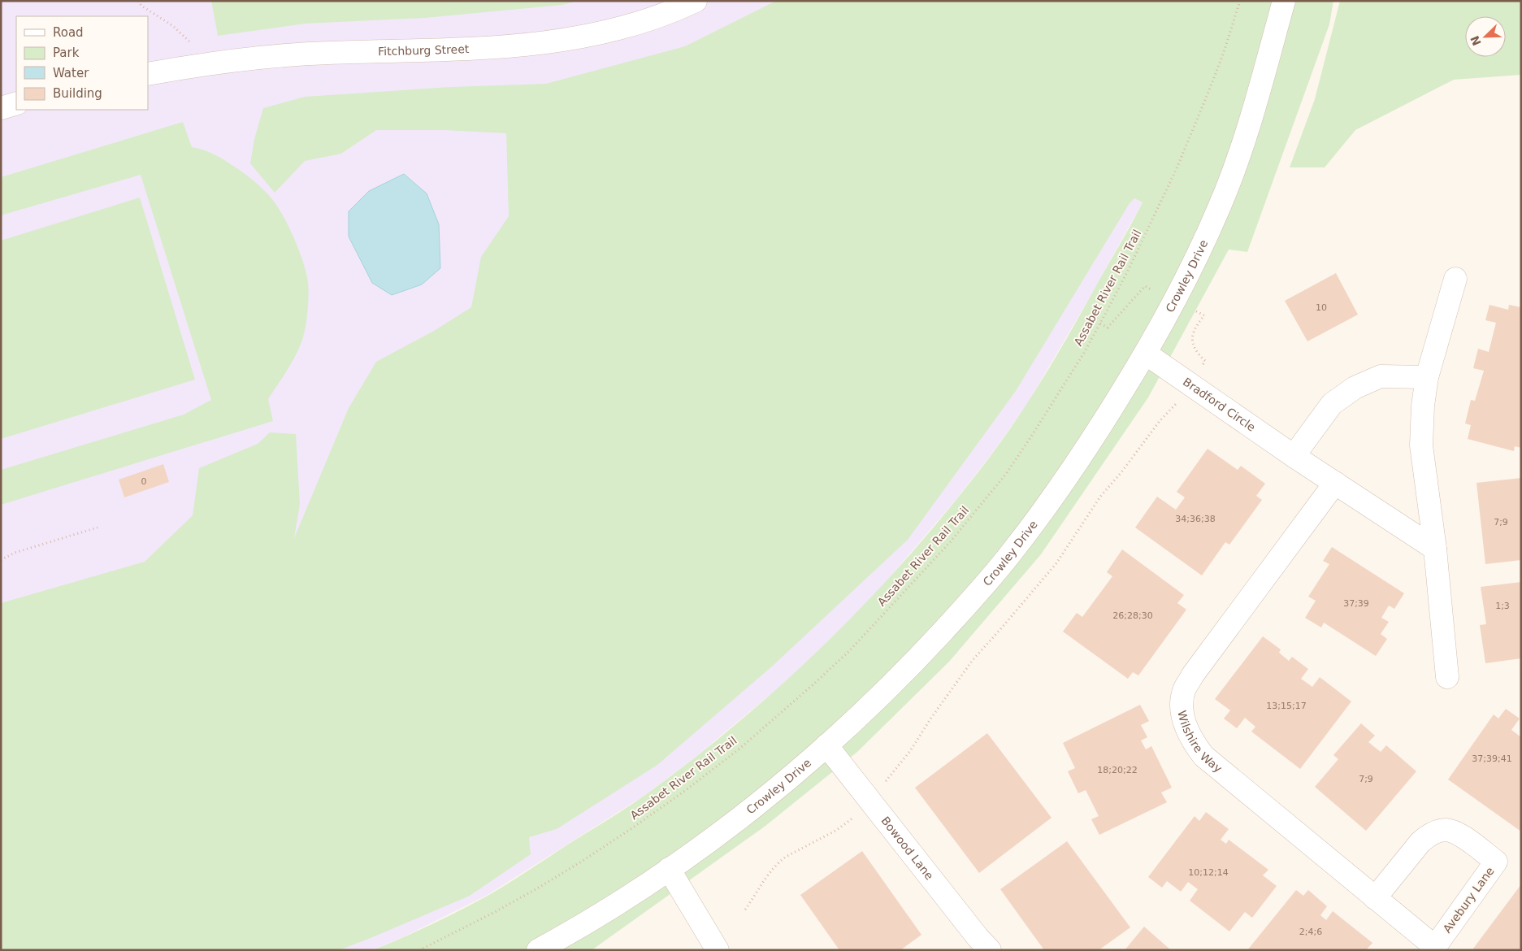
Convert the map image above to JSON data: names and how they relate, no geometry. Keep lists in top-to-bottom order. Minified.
{"streets":{"street":["Fitchburg Street","Crowley Drive","Bradford Circle","Wilshire Way","Bowood Lane","Avebury Lane"],"path":["Assabet River Rail Trail"]},"crossings":[["Crowley Drive","Bradford Circle"],["Crowley Drive","Bowood Lane"],["Bradford Circle","Wilshire Way"],["Wilshire Way","Avebury Lane"]],"house_numbers":["10","0","34;36;38","7;9","37;39","1;3","26;28;30","13;15;17","37;39;41","18;20;22","7;9","10;12;14","2;4;6"],"legend":["Road","Park","Water","Building"],"north":"bottom left"}
